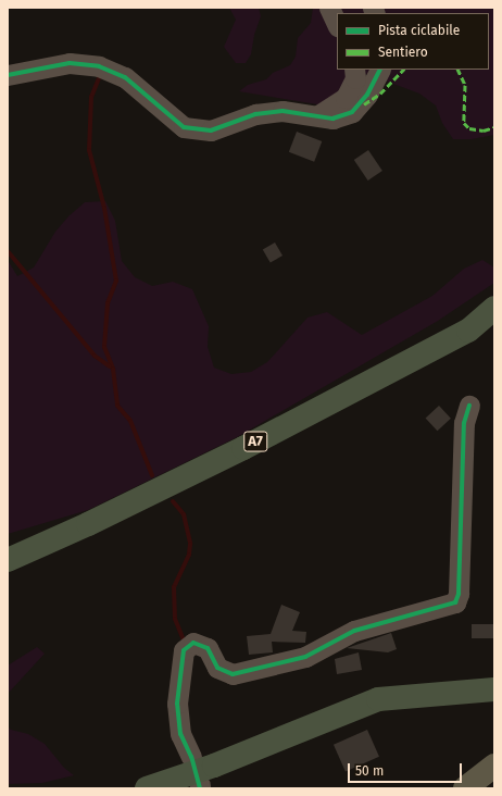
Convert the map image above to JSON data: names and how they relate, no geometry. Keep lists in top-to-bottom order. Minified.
{"streets":{"highway":["A7"]},"legend":["Pista ciclabile","Sentiero"],"scale_bar":"50 m"}
